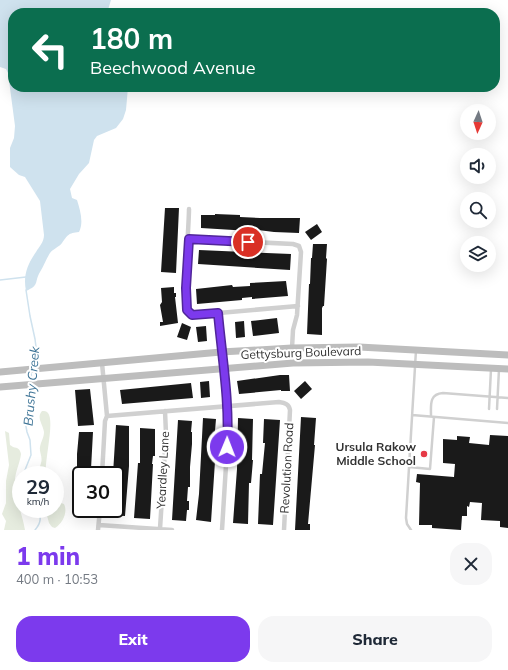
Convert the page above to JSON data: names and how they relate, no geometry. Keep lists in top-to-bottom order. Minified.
{"streets":{"street":["Gettysburg Boulevard","Revolution Road","Yeardley Lane"]},"water":["Brushy Creek"],"places":["Ursula Rakow Middle School"],"north":"bottom","page":{"turn":["180 m","Beechwood Avenue"],"speed":"29 km/h","limit":"30","heading":["1 min","400 m · 10:53"],"buttons":["Exit","Share"]}}
